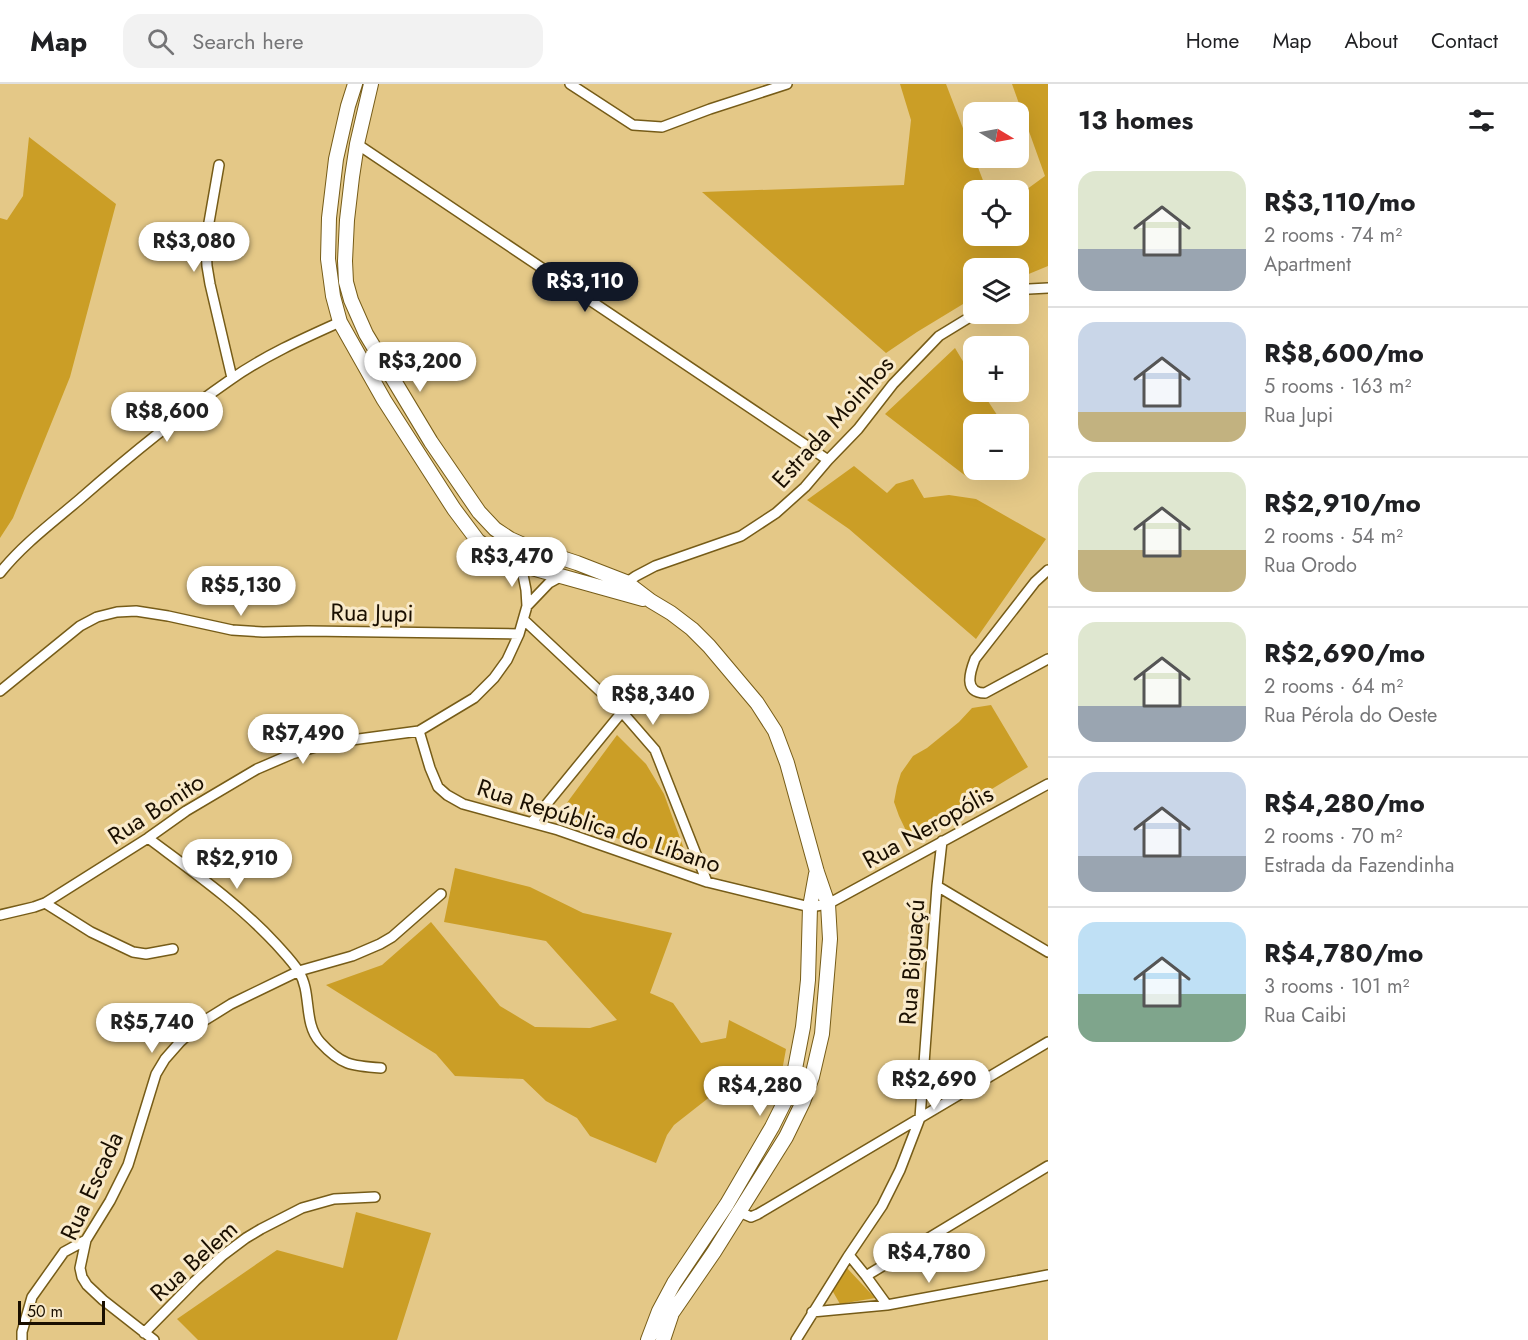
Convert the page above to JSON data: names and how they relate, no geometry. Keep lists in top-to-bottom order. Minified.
{"streets":{"street":["Estrada Moinhos","Rua Jupi","Rua Bonito","Rua República do Libano","Rua Neropólis","Rua Biguaçú","Rua Escada","Rua Belem"]},"crossings":[["Rua Jupi","Rua Bonito"],["Rua Bonito","Rua República do Libano"],["Rua República do Libano","Rua Neropólis"],["Rua Neropólis","Rua Biguaçú"],["Rua Escada","Rua Belem"]],"scale_bar":"50 m","north":"right","page":{"header":"Map","search":"Search here","nav":["Home","Map","About","Contact"],"heading":"13 homes","map_buttons":["+","−"],"list":[{"name":"R$3,110/mo","note":"2 rooms · 74 m² · Apartment"},{"name":"R$8,600/mo","note":"5 rooms · 163 m² · Rua Jupi"},{"name":"R$2,910/mo","note":"2 rooms · 54 m² · Rua Orodo"},{"name":"R$2,690/mo","note":"2 rooms · 64 m² · Rua Pérola do Oeste"},{"name":"R$4,280/mo","note":"2 rooms · 70 m² · Estrada da Fazendinha"},{"name":"R$4,780/mo","note":"3 rooms · 101 m² · Rua Caibi"}],"price":["R$3,080","R$3,110","R$3,200","R$8,600","R$3,470","R$5,130","R$8,340","R$7,490","R$2,910","R$5,740","R$2,690","R$4,280","R$4,780"],"scale":"50 m"}}
